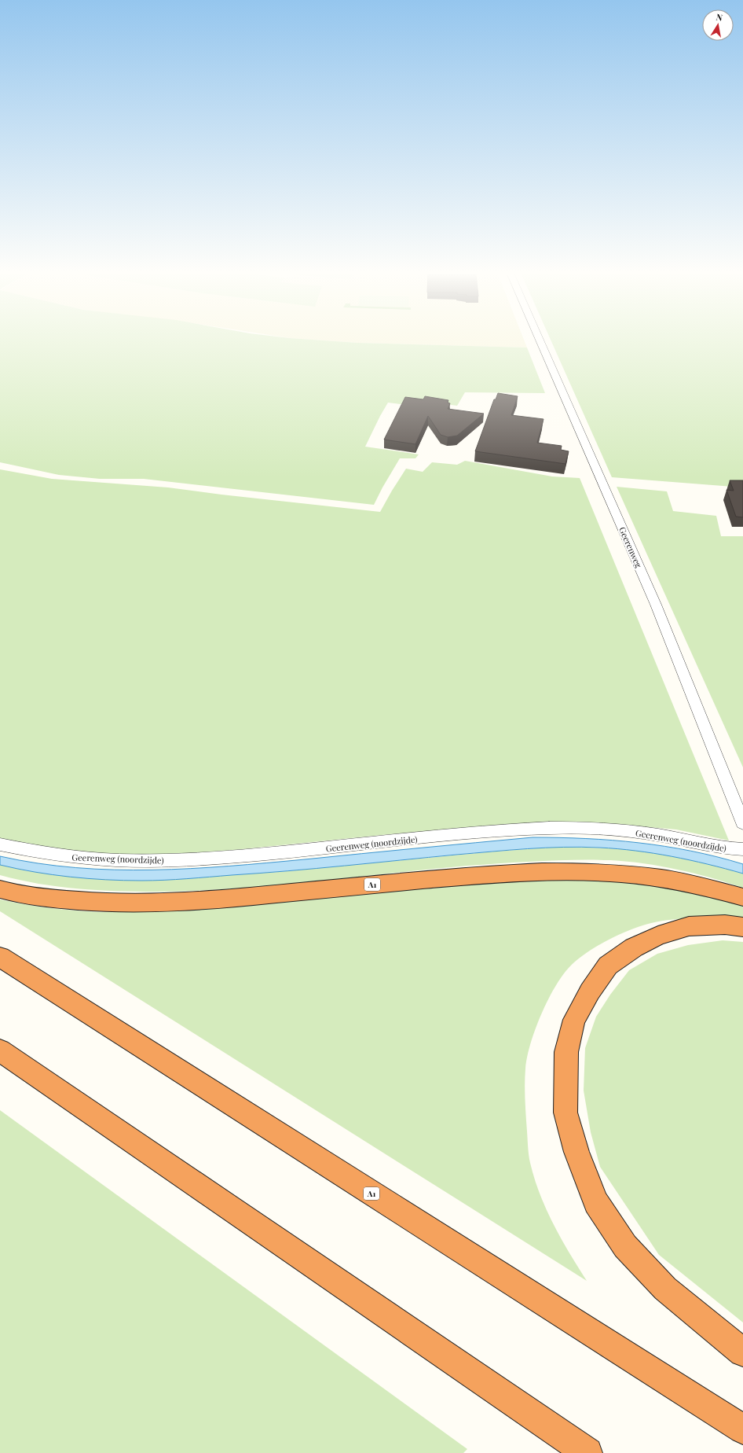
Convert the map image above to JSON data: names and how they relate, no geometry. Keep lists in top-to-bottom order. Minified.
{"streets":{"highway":["A1"],"street":["Geerenweg","Geerenweg (noordzijde)"]},"north":"top"}
